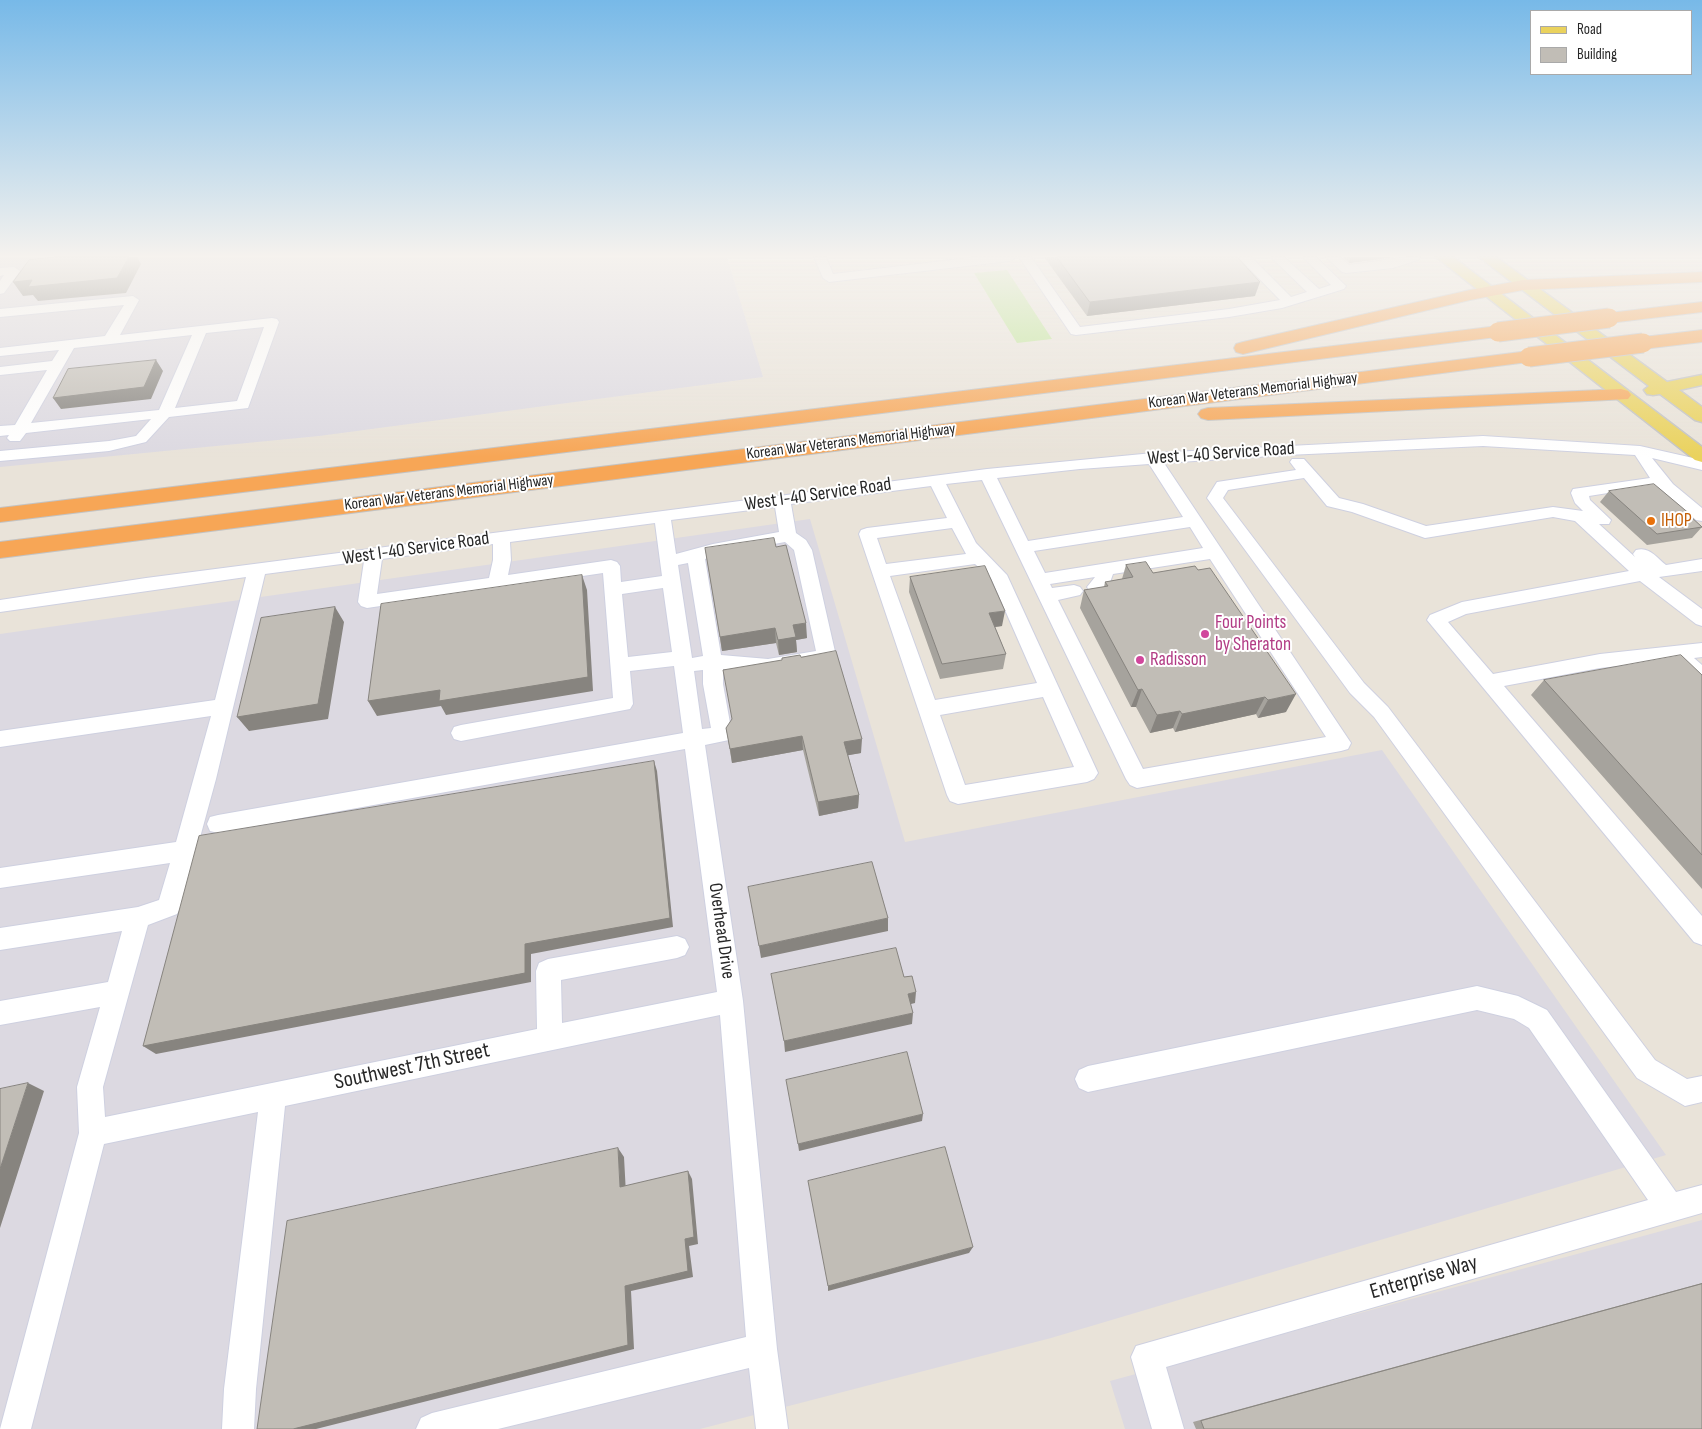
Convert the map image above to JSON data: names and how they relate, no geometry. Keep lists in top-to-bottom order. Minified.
{"streets":{"highway":["Korean War Veterans Memorial Highway"],"street":["West I-40 Service Road","Overhead Drive","Southwest 7th Street","Enterprise Way"]},"crossings":[["West I-40 Service Road","Overhead Drive"],["Overhead Drive","Southwest 7th Street"]],"places":["IHOP","Four Points by Sheraton","Radisson"],"legend":["Road","Building"]}
